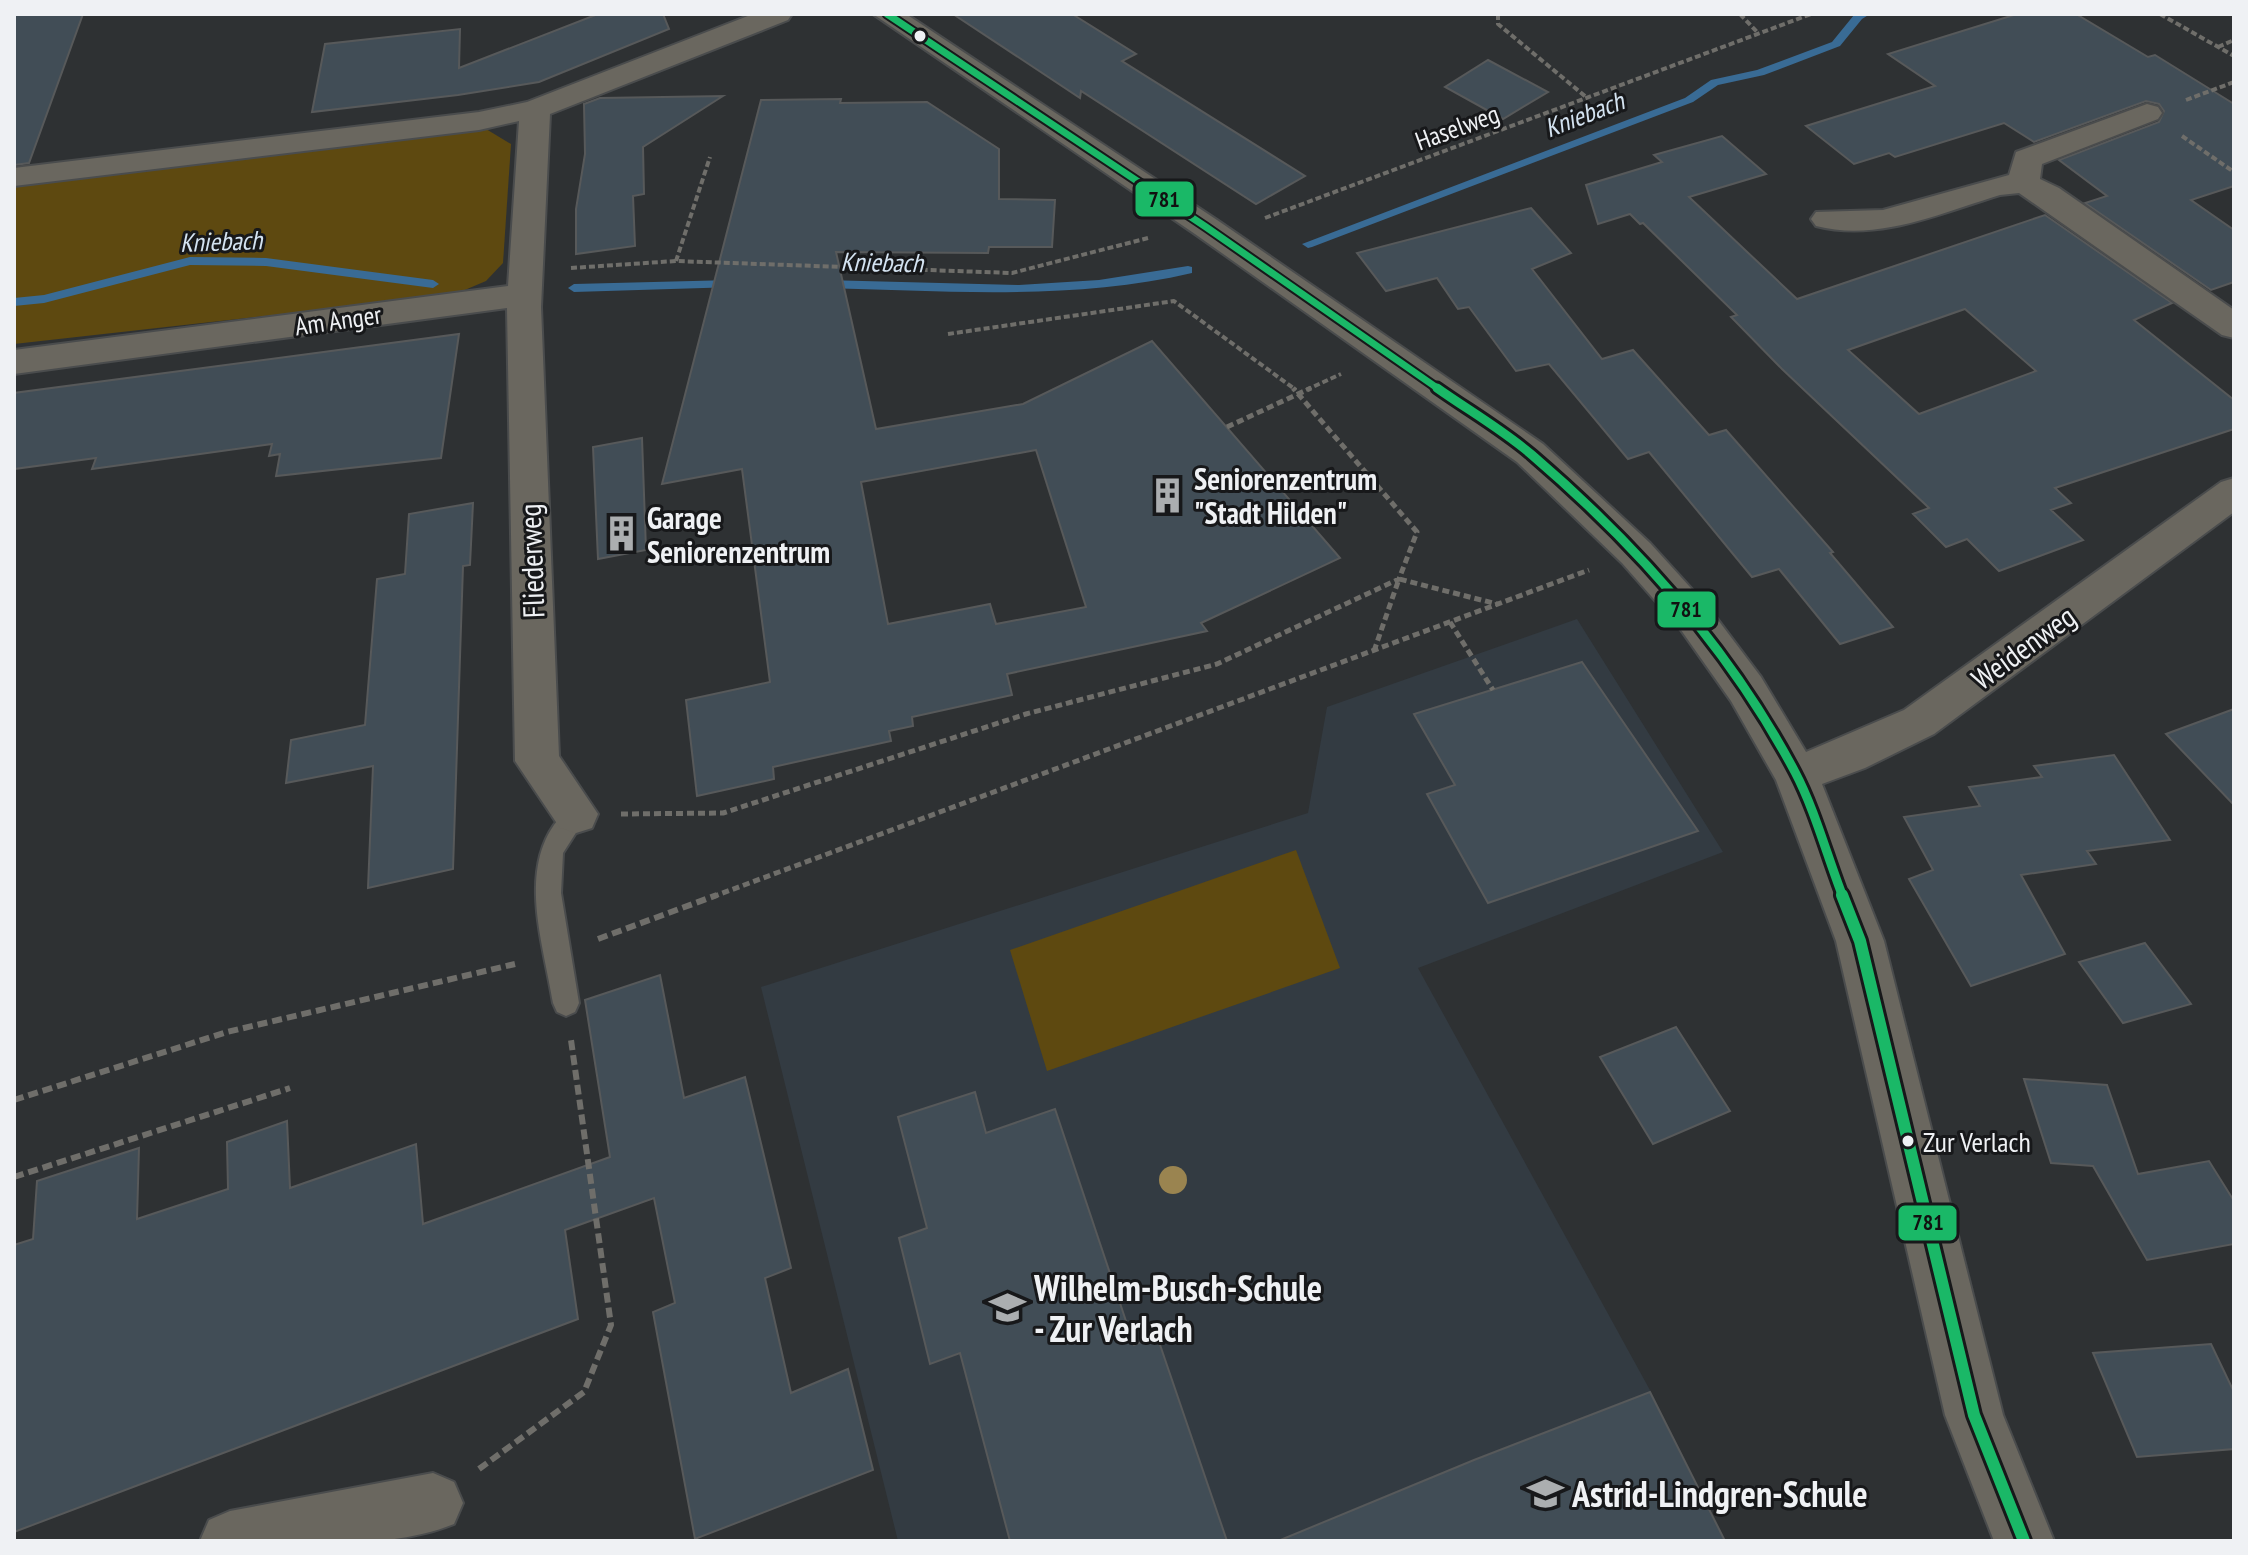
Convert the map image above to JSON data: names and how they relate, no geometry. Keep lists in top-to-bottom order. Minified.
{"streets":{"street":["Am Anger","Fliederweg","Weidenweg"],"path":["Haselweg"]},"crossings":[["Am Anger","Fliederweg"]],"water":["Kniebach"],"places":{"building":["Seniorenzentrum \"Stadt Hilden\"","Garage Seniorenzentrum"],"other":["Zur Verlach"],"school or university":["Wilhelm-Busch-Schule - Zur Verlach","Astrid-Lindgren-Schule"]},"lines":["transit line 781"]}
